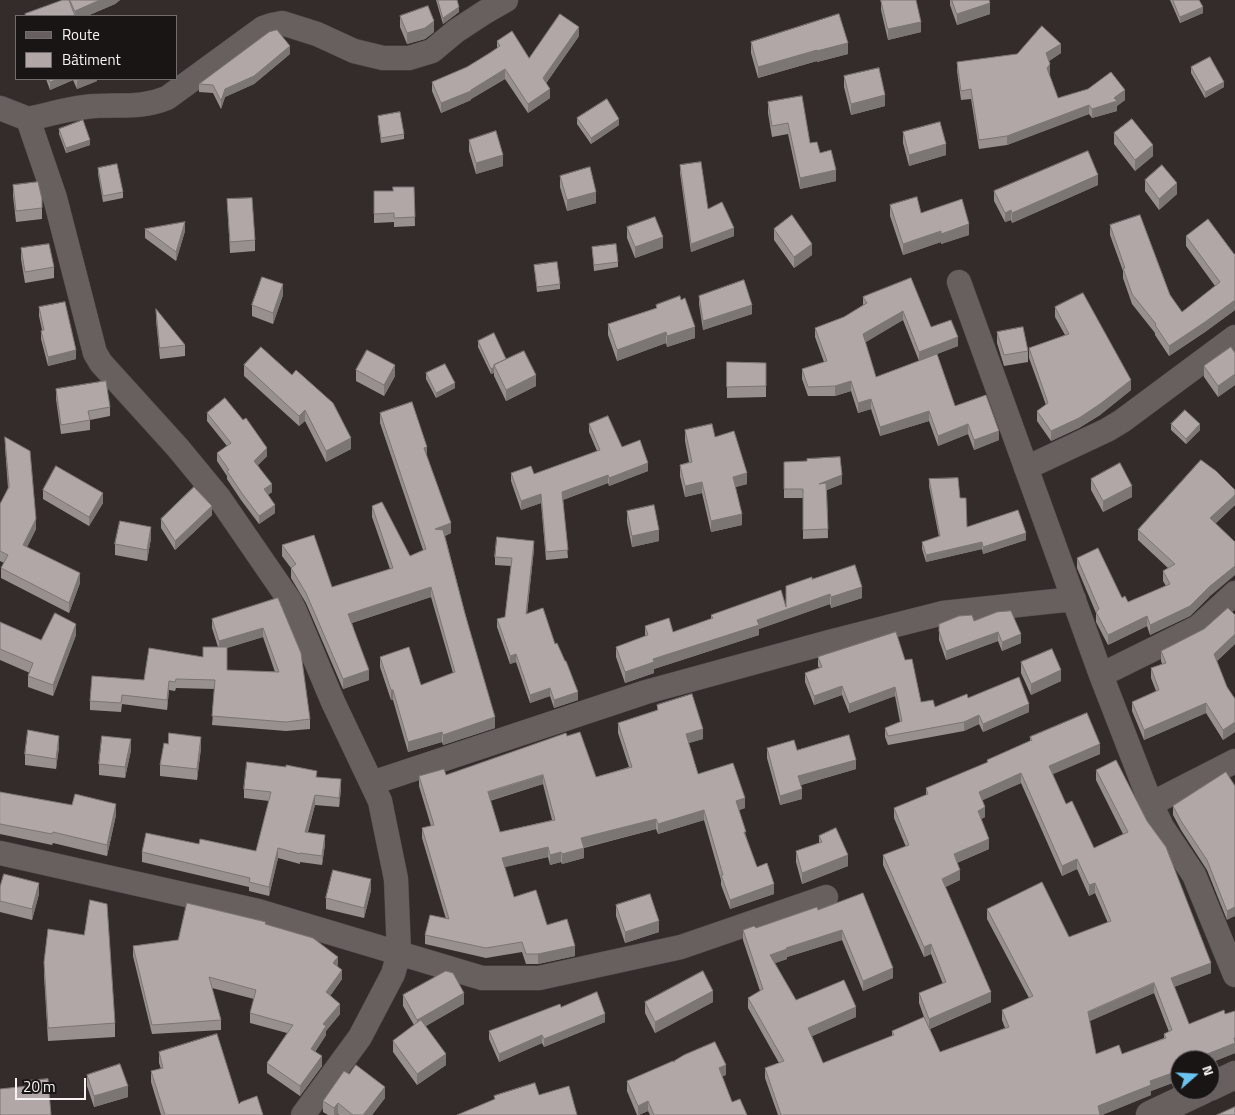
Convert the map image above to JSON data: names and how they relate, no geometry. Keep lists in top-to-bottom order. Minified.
{"legend":["Route","Bâtiment"],"scale_bar":"20 m","north":"right"}
